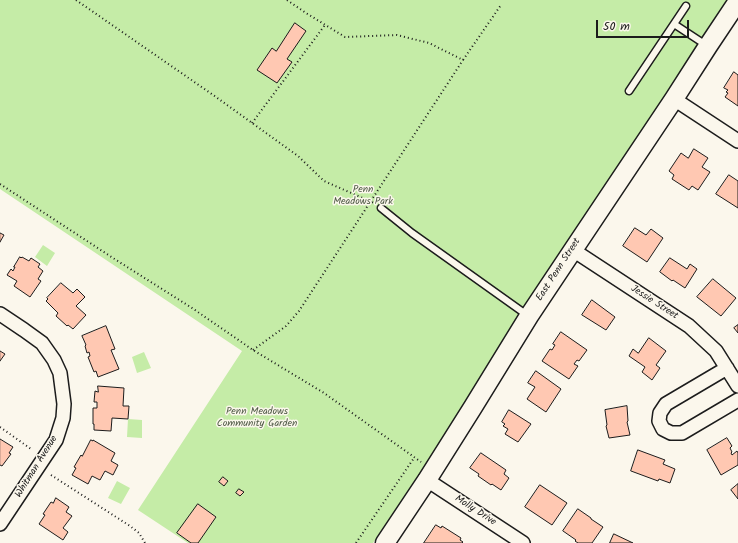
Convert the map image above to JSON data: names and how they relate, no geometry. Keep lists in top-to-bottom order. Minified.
{"streets":{"street":["East Penn Street","Jessie Street","Whitman Avenue","Molly Drive"]},"crossings":[["East Penn Street","Jessie Street"],["East Penn Street","Molly Drive"]],"parks":["Penn Meadows Park","Penn Meadows Community Garden"],"scale_bar":"50 m"}
